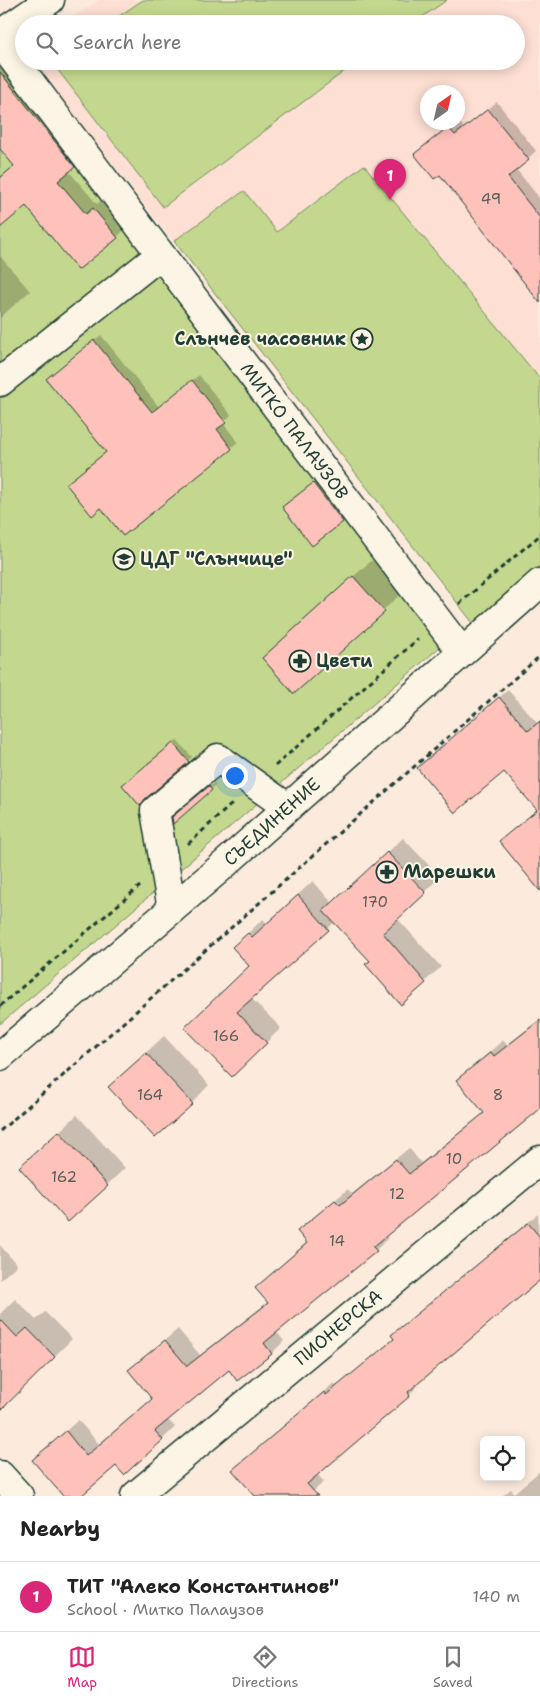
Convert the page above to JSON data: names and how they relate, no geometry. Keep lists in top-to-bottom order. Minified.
{"streets":{"street":["МИТКО ПАЛАУЗОВ","СЪЕДИНЕНИЕ","ПИОНЕРСКА"]},"crossings":[["МИТКО ПАЛАУЗОВ","СЪЕДИНЕНИЕ"]],"places":{"place":["Слънчев часовник"],"school or university":["ЦДГ \"Слънчице\""],"pharmacy":["Цвети","Марешки"]},"house_numbers":["49","170","166","164","8","10","162","12","14"],"north":"top right","page":{"search":"Search here","pins":"1","heading":"Nearby","list":[{"mark":"1","name":"ТИТ \"Алеко Константинов\"","note":"School · Митко Палаузов","value":"140 m"}],"nav":["Map","Directions","Saved"]}}
